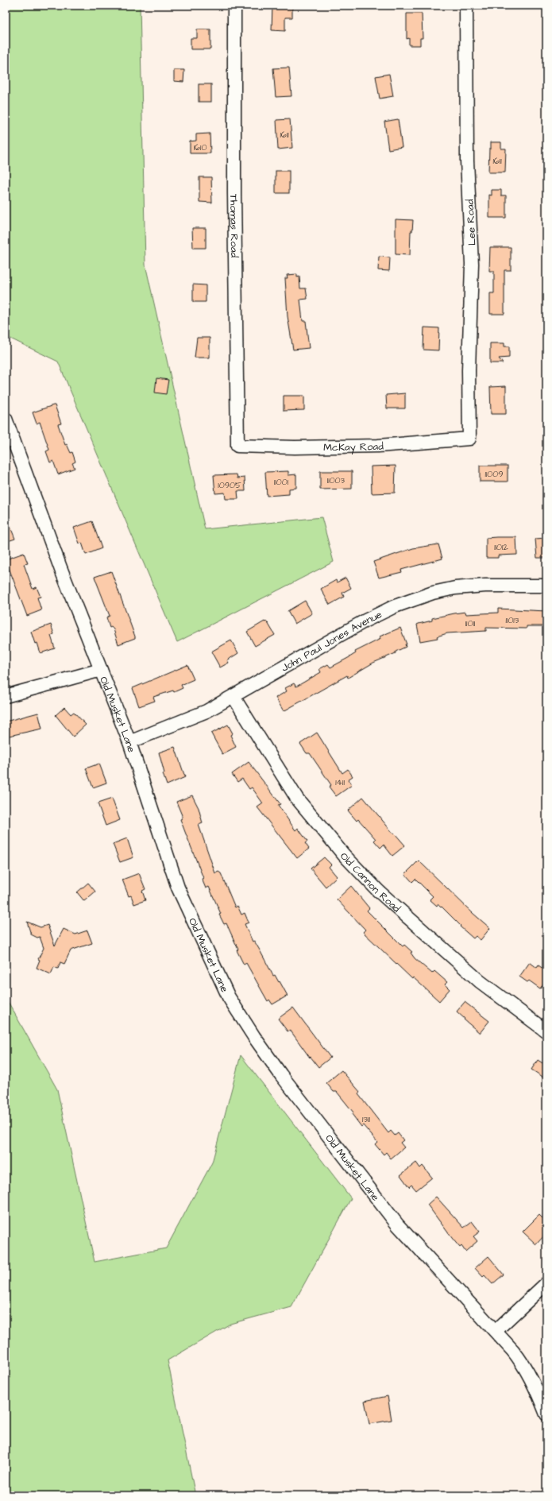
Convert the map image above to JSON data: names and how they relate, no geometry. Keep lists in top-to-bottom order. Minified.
{"streets":{"street":["Lee Road","Thomas Road","McKay Road","John Paul Jones Avenue","Old Musket Lane","Old Cannon Road"]},"crossings":[["Lee Road","McKay Road"],["Thomas Road","McKay Road"],["John Paul Jones Avenue","Old Musket Lane"],["John Paul Jones Avenue","Old Cannon Road"]],"house_numbers":["1611","1610","1611","11009","11003","11001","10905","11012","11013","11011","1411","1311"]}
